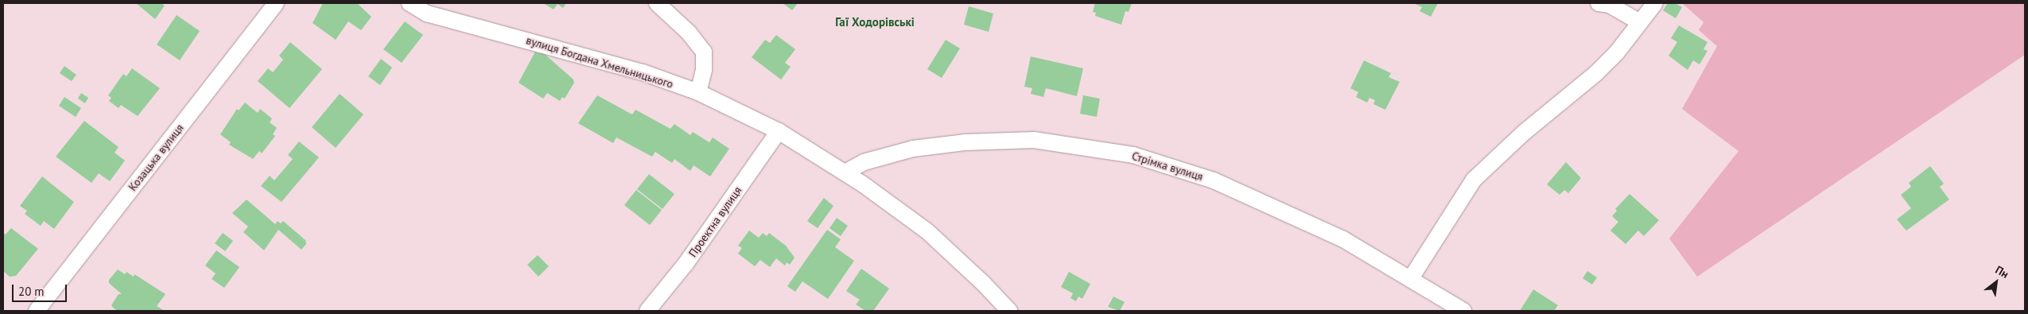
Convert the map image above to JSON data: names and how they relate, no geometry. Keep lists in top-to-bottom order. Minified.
{"streets":{"street":["вулиця Богдана Хмельницького","Козацька вулиця","Стрімка вулиця","Проектна вулиця"]},"crossings":[["вулиця Богдана Хмельницького","Стрімка вулиця"],["вулиця Богдана Хмельницького","Проектна вулиця"]],"districts":["Гаї Ходорівські"],"scale_bar":"20 m","north":"top right"}
